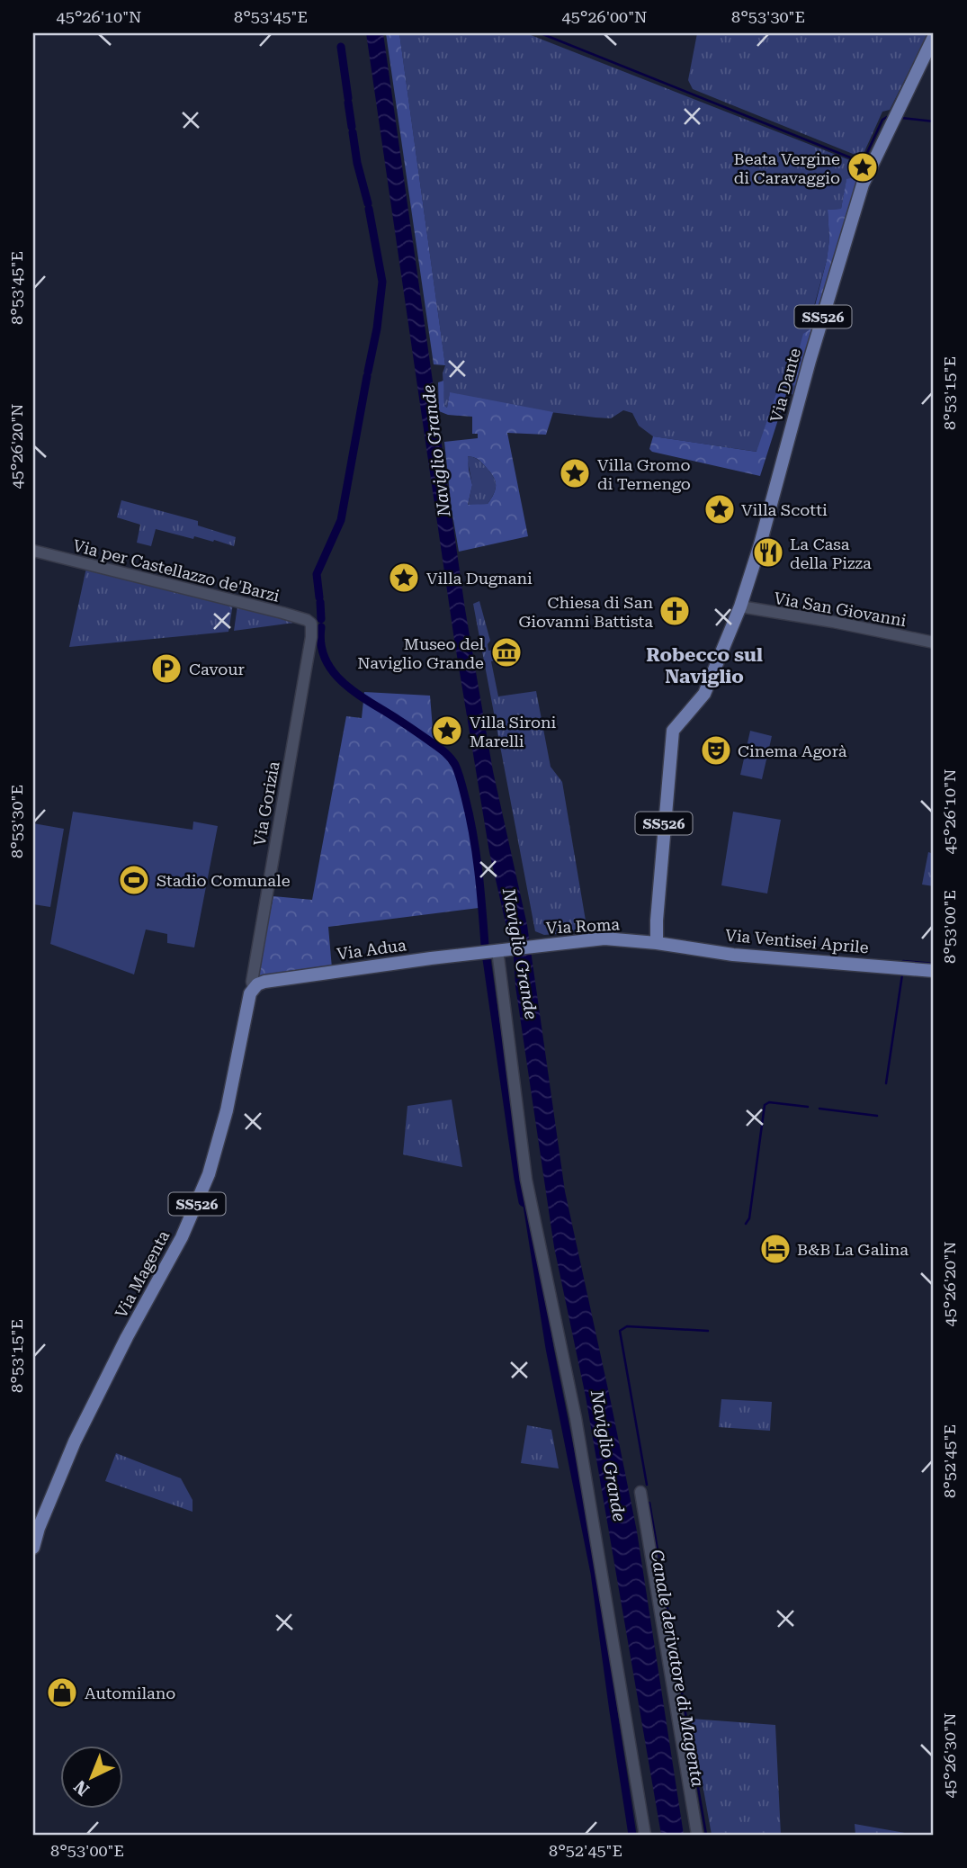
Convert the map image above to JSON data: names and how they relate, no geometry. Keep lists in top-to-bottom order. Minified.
{"streets":{"main road":["SS526","Via Dante","Via Roma","Via Ventisei Aprile","Via Adua","Via Magenta"],"street":["Via per Castellazzo de'Barzi","Via San Giovanni","Via Gorizia"]},"crossings":[["SS526","Via Dante"],["SS526","Via San Giovanni"],["SS526","Via Roma"],["Via Dante","Via San Giovanni"],["Via per Castellazzo de'Barzi","Via Gorizia"],["Via Gorizia","Via Adua"],["Via Gorizia","Via Magenta"],["Via Roma","Via Ventisei Aprile"],["Via Roma","Via Adua"],["Via Adua","Via Magenta"]],"districts":["Robecco sul Naviglio"],"water":["Naviglio Grande","Canale derivatore di Magenta"],"places":{"place":["Beata Vergine di Caravaggio","Villa Gromo di Ternengo","Villa Scotti","Villa Dugnani","Villa Sironi Marelli"],"restaurant":["La Casa della Pizza"],"church":["Chiesa di San Giovanni Battista"],"museum":["Museo del Naviglio Grande"],"parking":["Cavour"],"theatre":["Cinema Agorà"],"sports":["Stadio Comunale"],"hotel":["B&B La Galina"],"shop":["Automilano"]},"north":"bottom left","coordinates":["45°26'10\"N","8°53'45\"E","45°26'00\"N","8°53'30\"E","8°53'15\"E","45°26'20\"N","8°53'00\"E","8°52'45\"E","45°26'30\"N"]}
